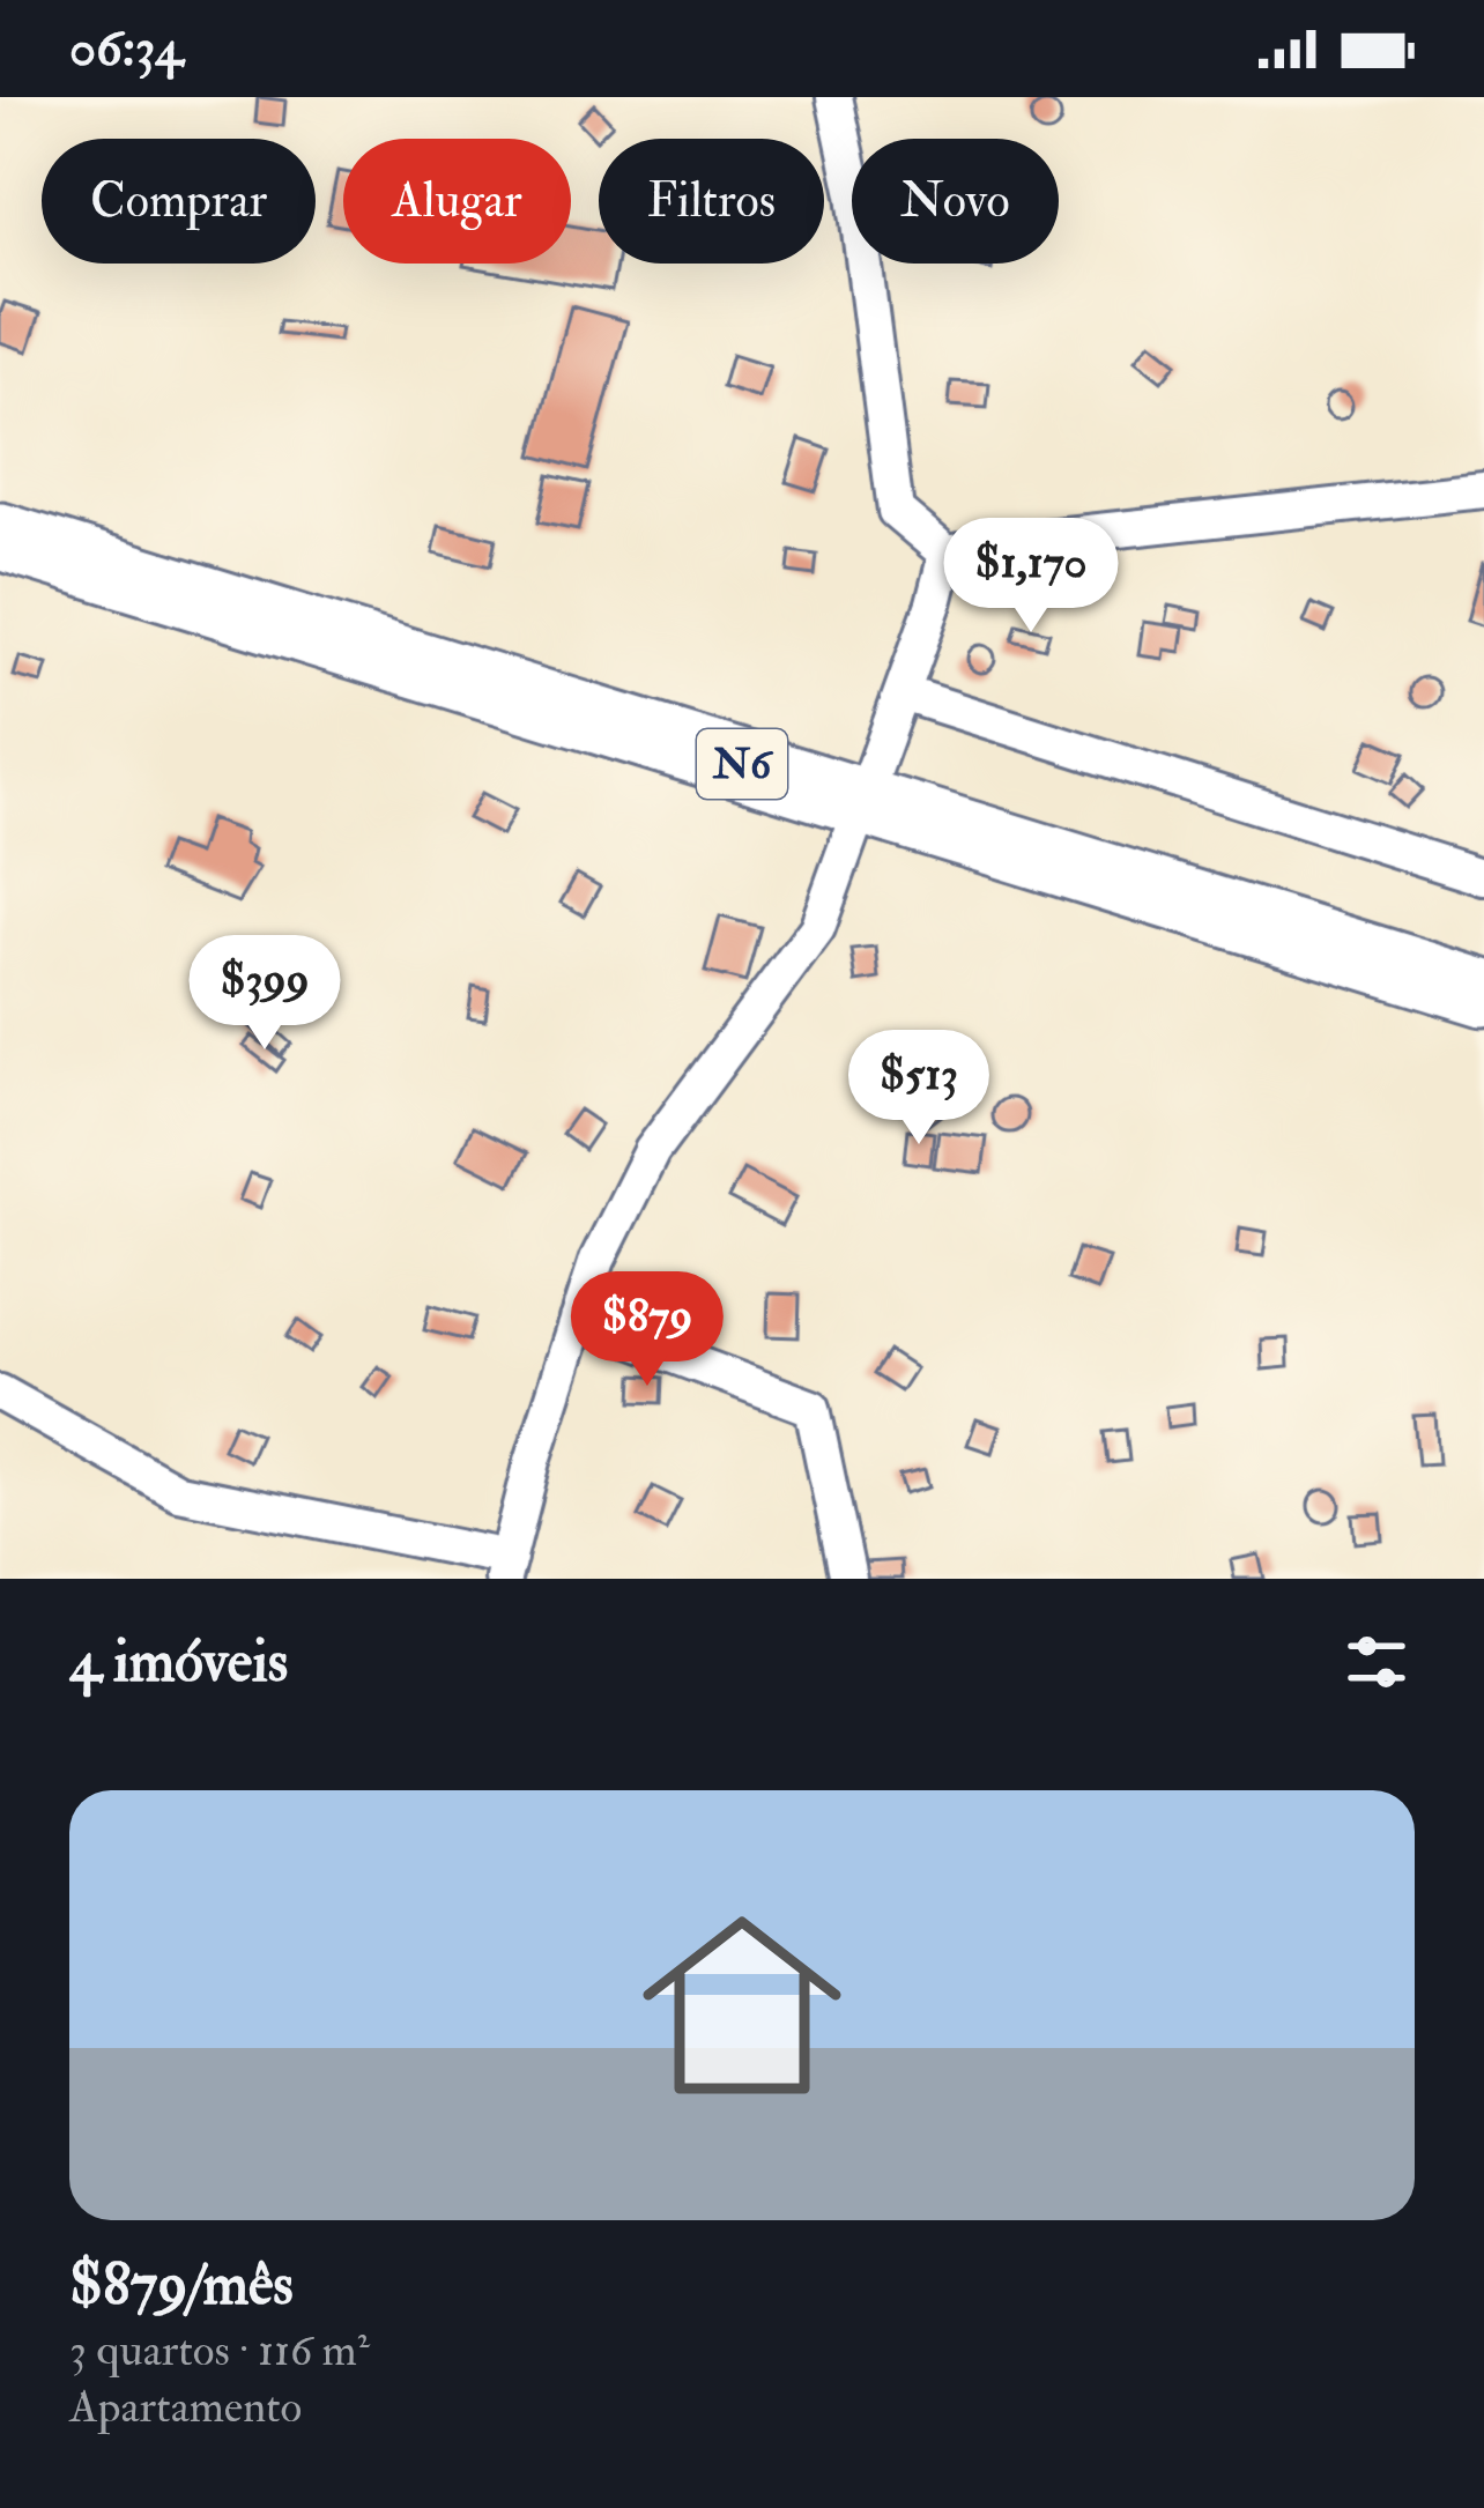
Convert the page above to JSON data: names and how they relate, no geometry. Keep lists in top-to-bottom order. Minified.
{"streets":{"highway":["N6"]},"page":{"status":"06:34","chip":["Comprar","Alugar","Filtros","Novo"],"price":["$1,170","$399","$513","$879"],"heading":"4 imóveis","list":[{"name":"$879/mês","note":"3 quartos · 116 m² · Apartamento"}]}}
